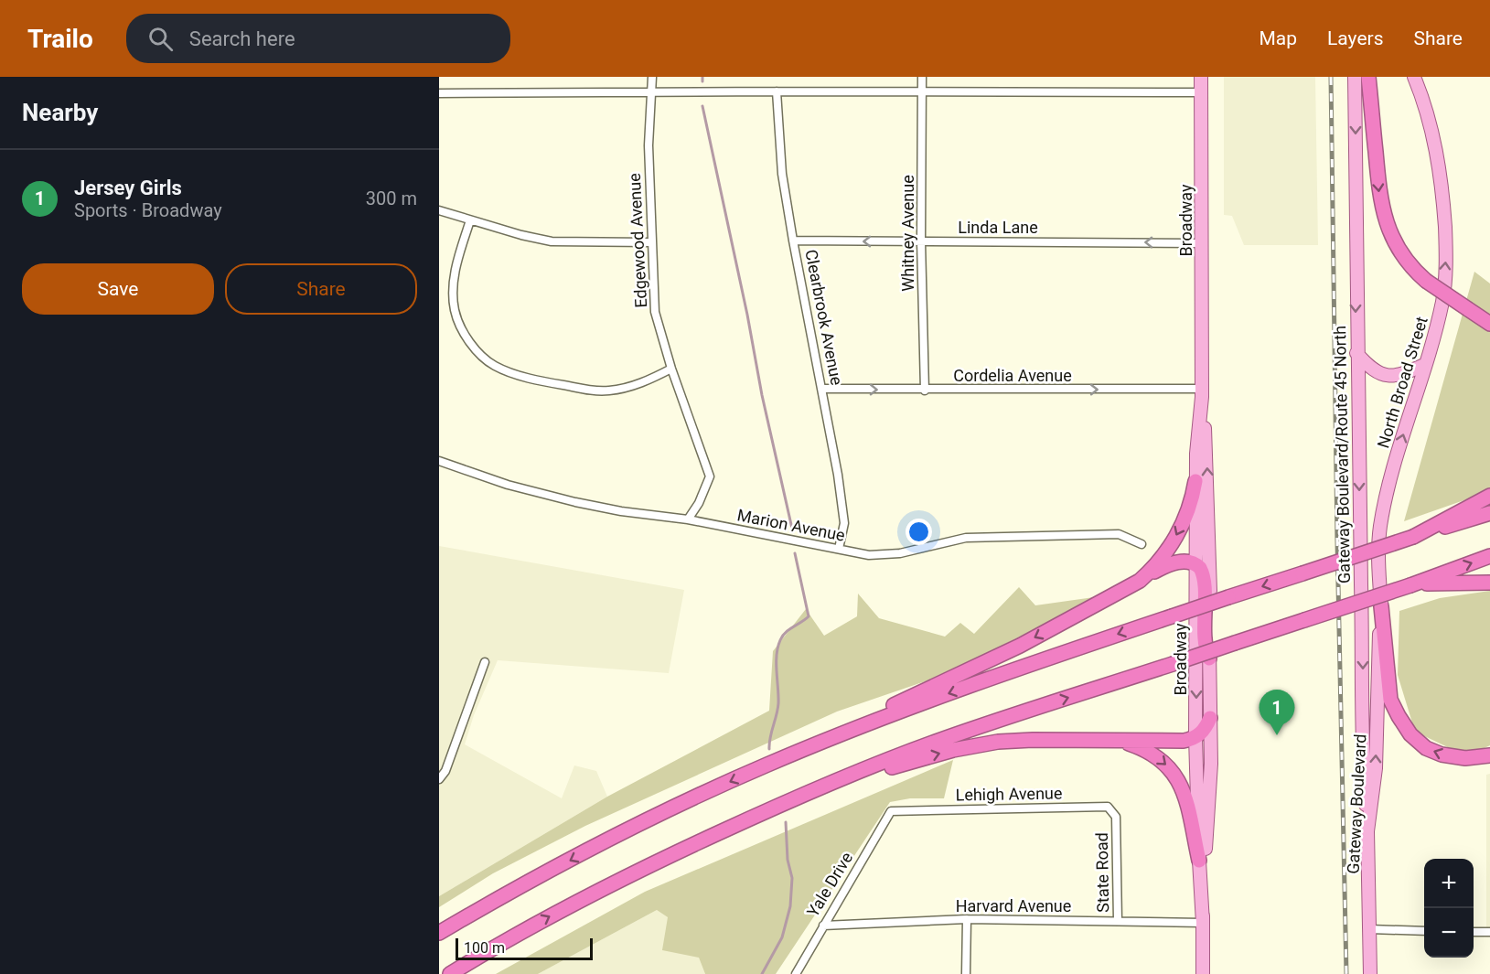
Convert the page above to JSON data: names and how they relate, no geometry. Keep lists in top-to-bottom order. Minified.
{"streets":{"main road":["Broadway","North Broad Street","Gateway Boulevard/Route 45 North","Gateway Boulevard"],"street":["Linda Lane","Whitney Avenue","Edgewood Avenue","Clearbrook Avenue","Cordelia Avenue","Marion Avenue","Lehigh Avenue","State Road","Yale Drive","Harvard Avenue"]},"crossings":[["Broadway","Linda Lane"],["Broadway","Cordelia Avenue"],["Broadway","Harvard Avenue"],["Linda Lane","Whitney Avenue"],["Linda Lane","Clearbrook Avenue"],["Whitney Avenue","Cordelia Avenue"],["Edgewood Avenue","Marion Avenue"],["Clearbrook Avenue","Cordelia Avenue"],["Clearbrook Avenue","Marion Avenue"],["North Broad Street","Gateway Boulevard"],["Gateway Boulevard/Route 45 North","Gateway Boulevard"],["Lehigh Avenue","State Road"],["Lehigh Avenue","Yale Drive"],["State Road","Harvard Avenue"],["Yale Drive","Harvard Avenue"]],"one_way":["Linda Lane","Cordelia Avenue","North Broad Street","Gateway Boulevard/Route 45 North","Gateway Boulevard"],"scale_bar":"100 m","page":{"header":"Trailo","search":"Search here","nav":["Map","Layers","Share"],"heading":"Nearby","list":[{"mark":"1","name":"Jersey Girls","note":"Sports · Broadway","value":"300 m"}],"buttons":["Save","Share"],"pins":"1","map_buttons":["+","−"],"scale":"100 m"}}
